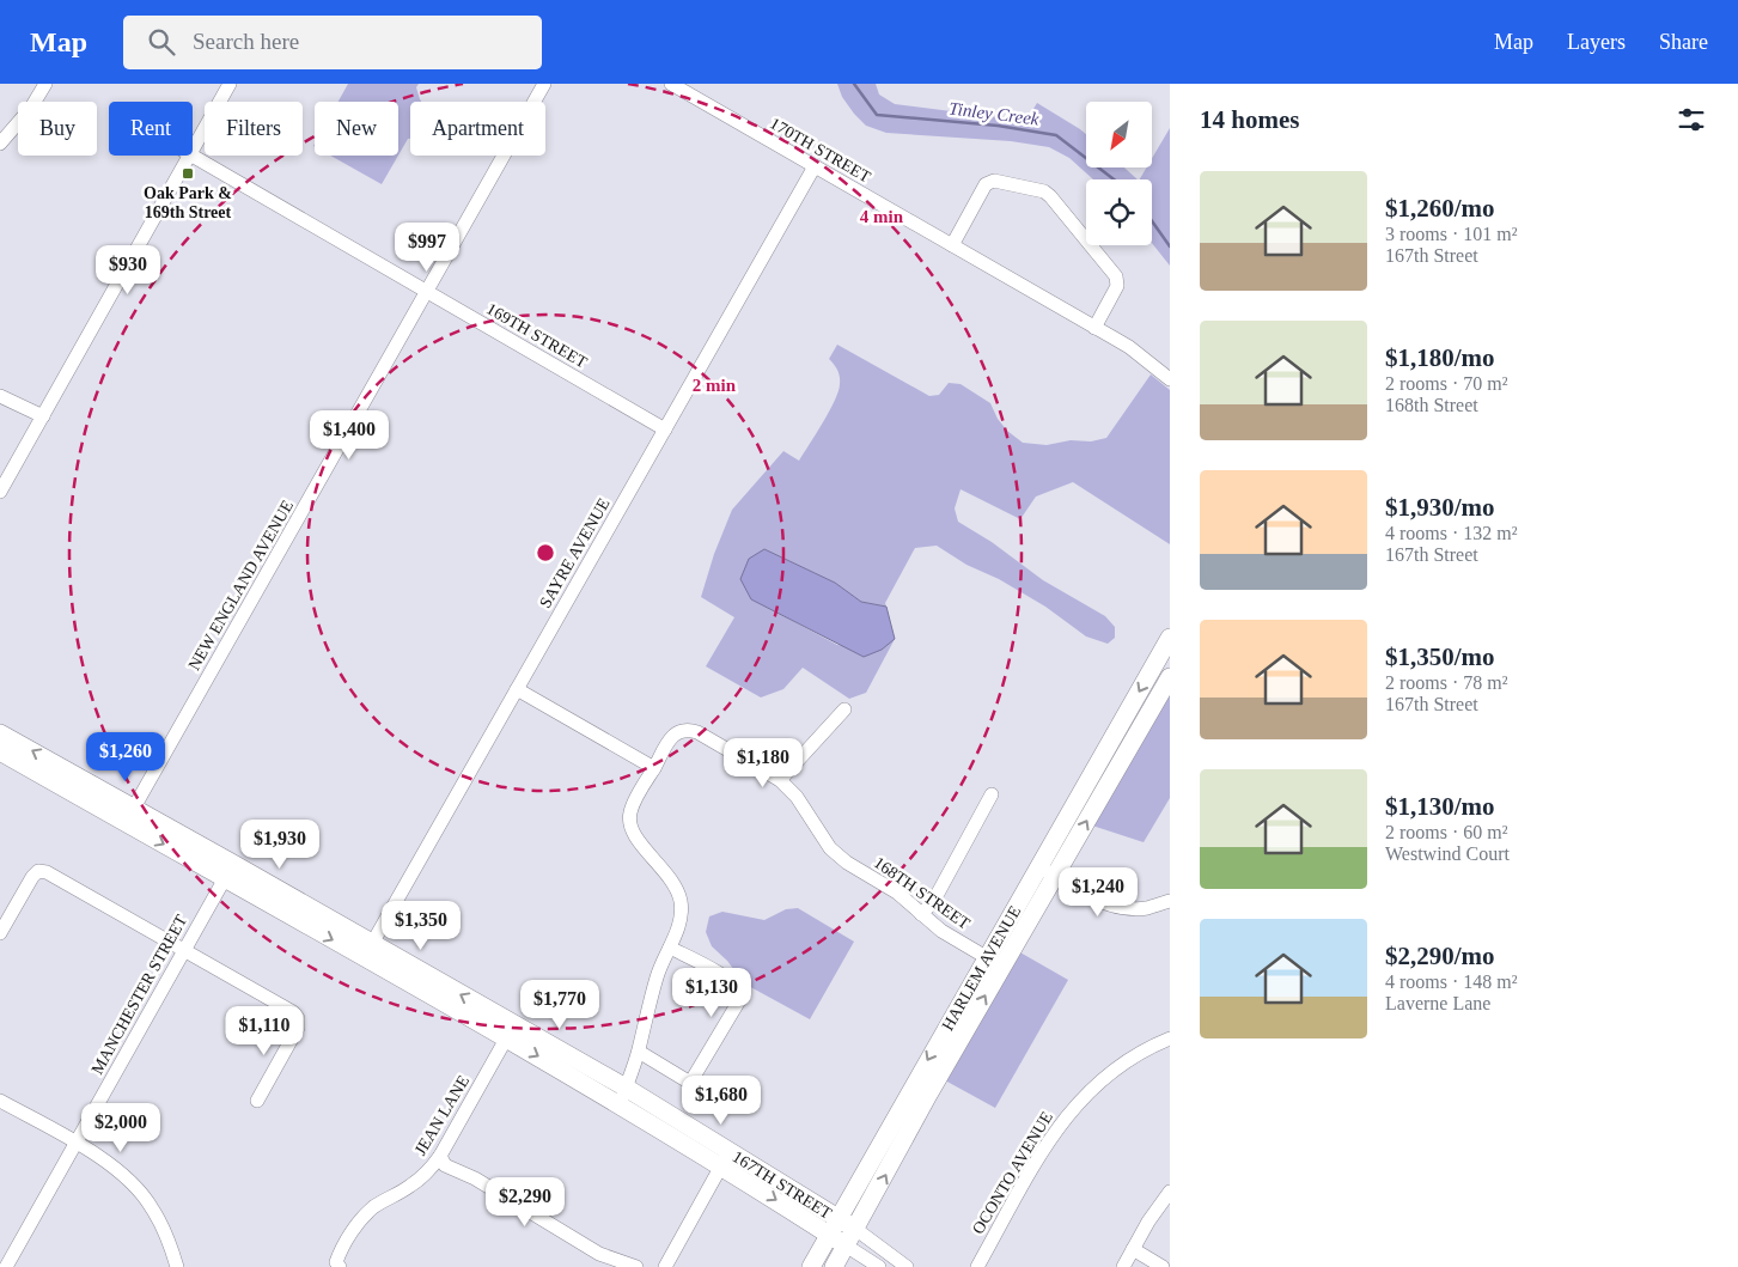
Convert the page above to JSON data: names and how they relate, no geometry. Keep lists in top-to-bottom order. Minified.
{"streets":{"main road":["HARLEM AVENUE","167TH STREET"],"street":["170TH STREET","169TH STREET","SAYRE AVENUE","NEW ENGLAND AVENUE","168TH STREET","MANCHESTER STREET","JEAN LANE","OCONTO AVENUE"]},"crossings":[["170TH STREET","SAYRE AVENUE"],["169TH STREET","SAYRE AVENUE"],["169TH STREET","NEW ENGLAND AVENUE"],["SAYRE AVENUE","167TH STREET"],["NEW ENGLAND AVENUE","167TH STREET"],["168TH STREET","HARLEM AVENUE"],["168TH STREET","167TH STREET"],["HARLEM AVENUE","167TH STREET"],["MANCHESTER STREET","167TH STREET"],["JEAN LANE","167TH STREET"]],"water":["Tinley Creek"],"places":{"transit":["Oak Park & 169th Street"]},"north":"bottom left","page":{"header":"Map","search":"Search here","nav":["Map","Layers","Share"],"heading":"14 homes","chip":["Buy","Rent","Filters","New","Apartment"],"list":[{"name":"$1,260/mo","note":"3 rooms · 101 m² · 167th Street"},{"name":"$1,180/mo","note":"2 rooms · 70 m² · 168th Street"},{"name":"$1,930/mo","note":"4 rooms · 132 m² · 167th Street"},{"name":"$1,350/mo","note":"2 rooms · 78 m² · 167th Street"},{"name":"$1,130/mo","note":"2 rooms · 60 m² · Westwind Court"},{"name":"$2,290/mo","note":"4 rooms · 148 m² · Laverne Lane"}],"price":["$997","$930","$1,400","$1,260","$1,180","$1,930","$1,240","$1,350","$1,130","$1,770","$1,110","$1,680","$2,000","$2,290"]},"rings":["4 min","2 min"]}
